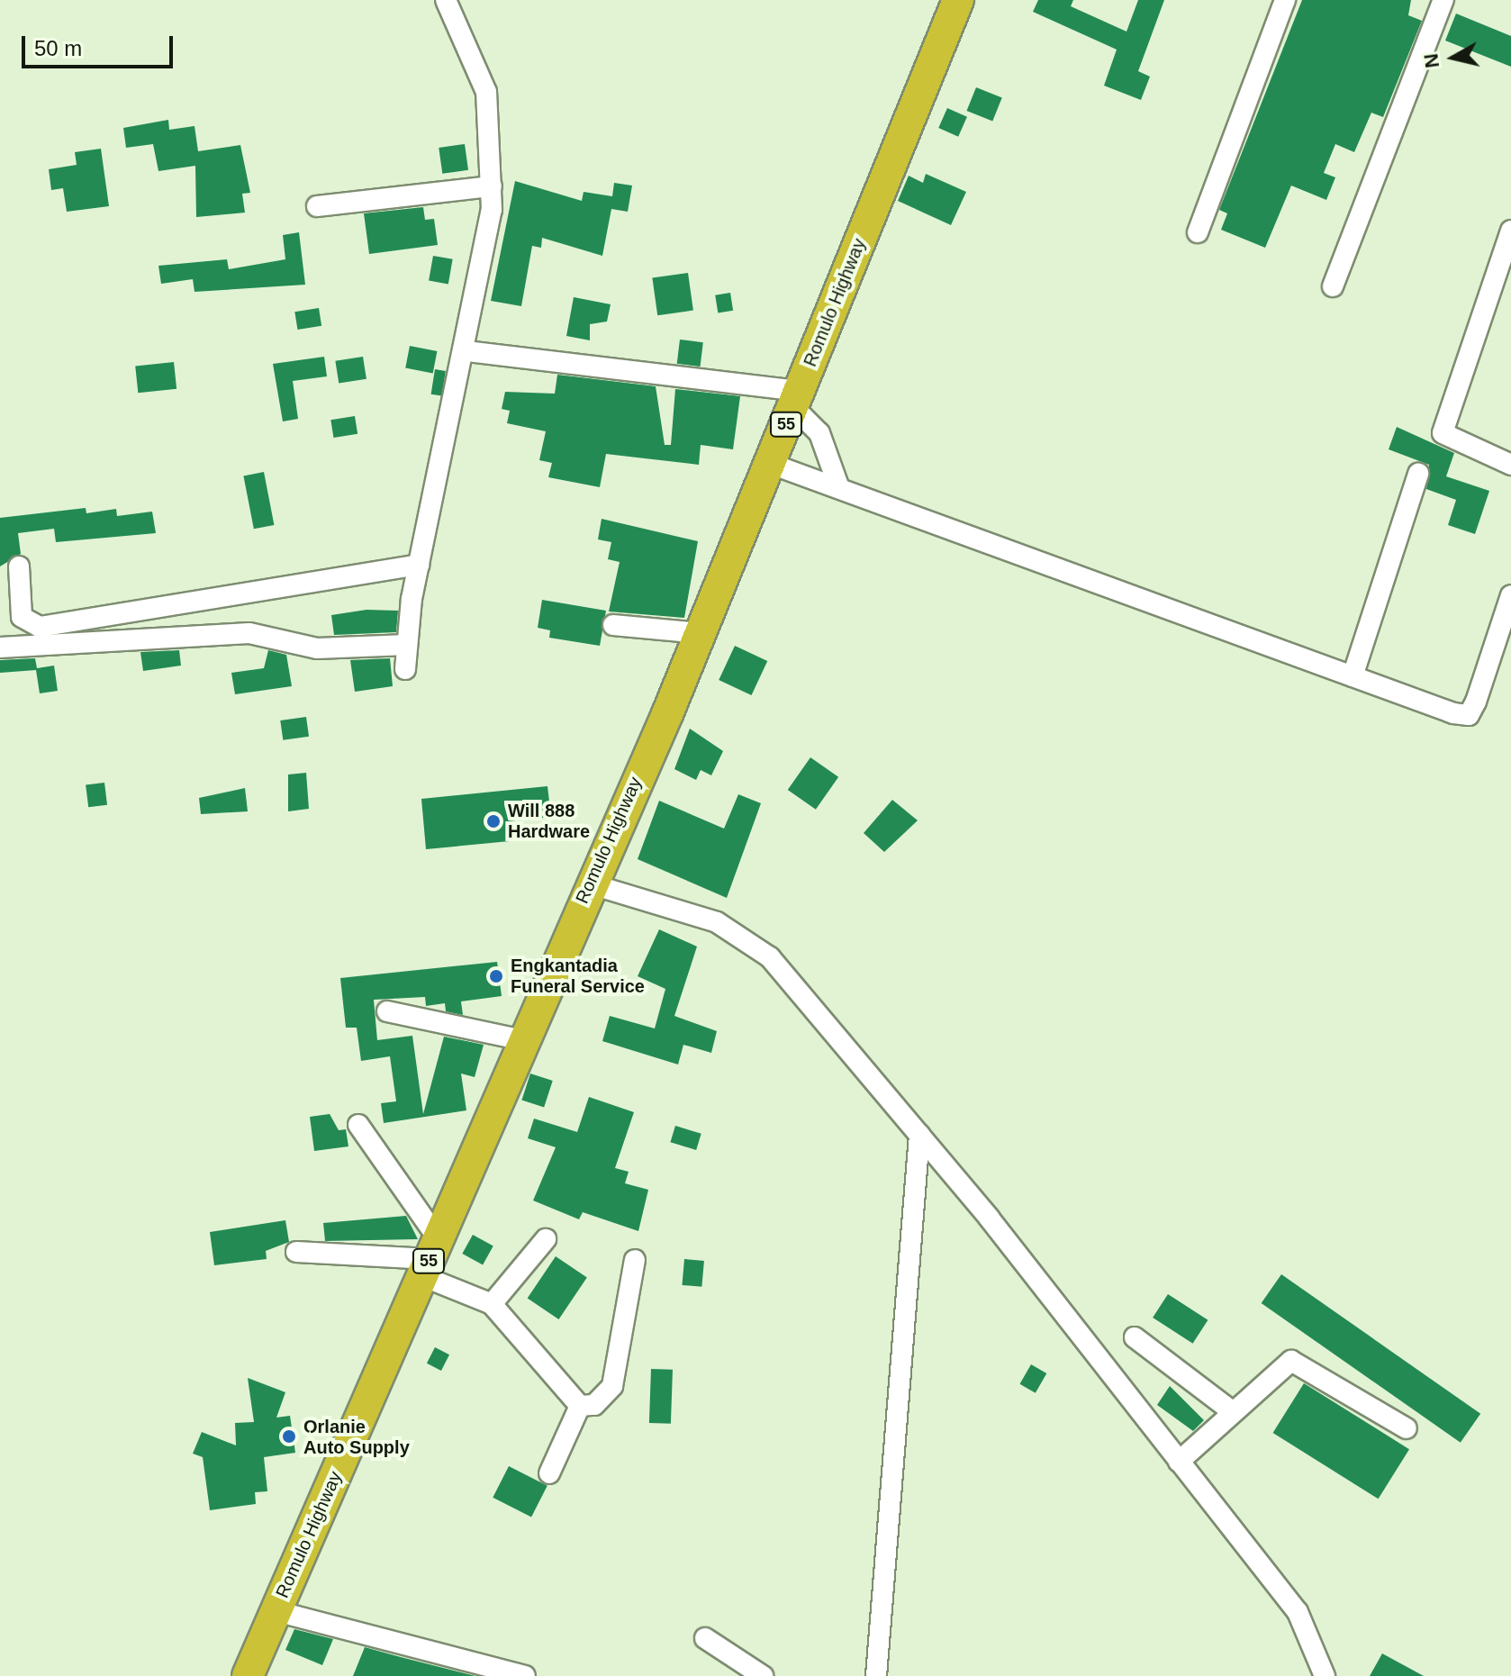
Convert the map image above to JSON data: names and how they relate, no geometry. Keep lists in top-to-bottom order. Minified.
{"streets":{"highway":["Romulo Highway","55"]},"places":["Will 888 Hardware","Engkantadia Funeral Service","Orlanie Auto Supply"],"scale_bar":"50 m","north":"left"}
